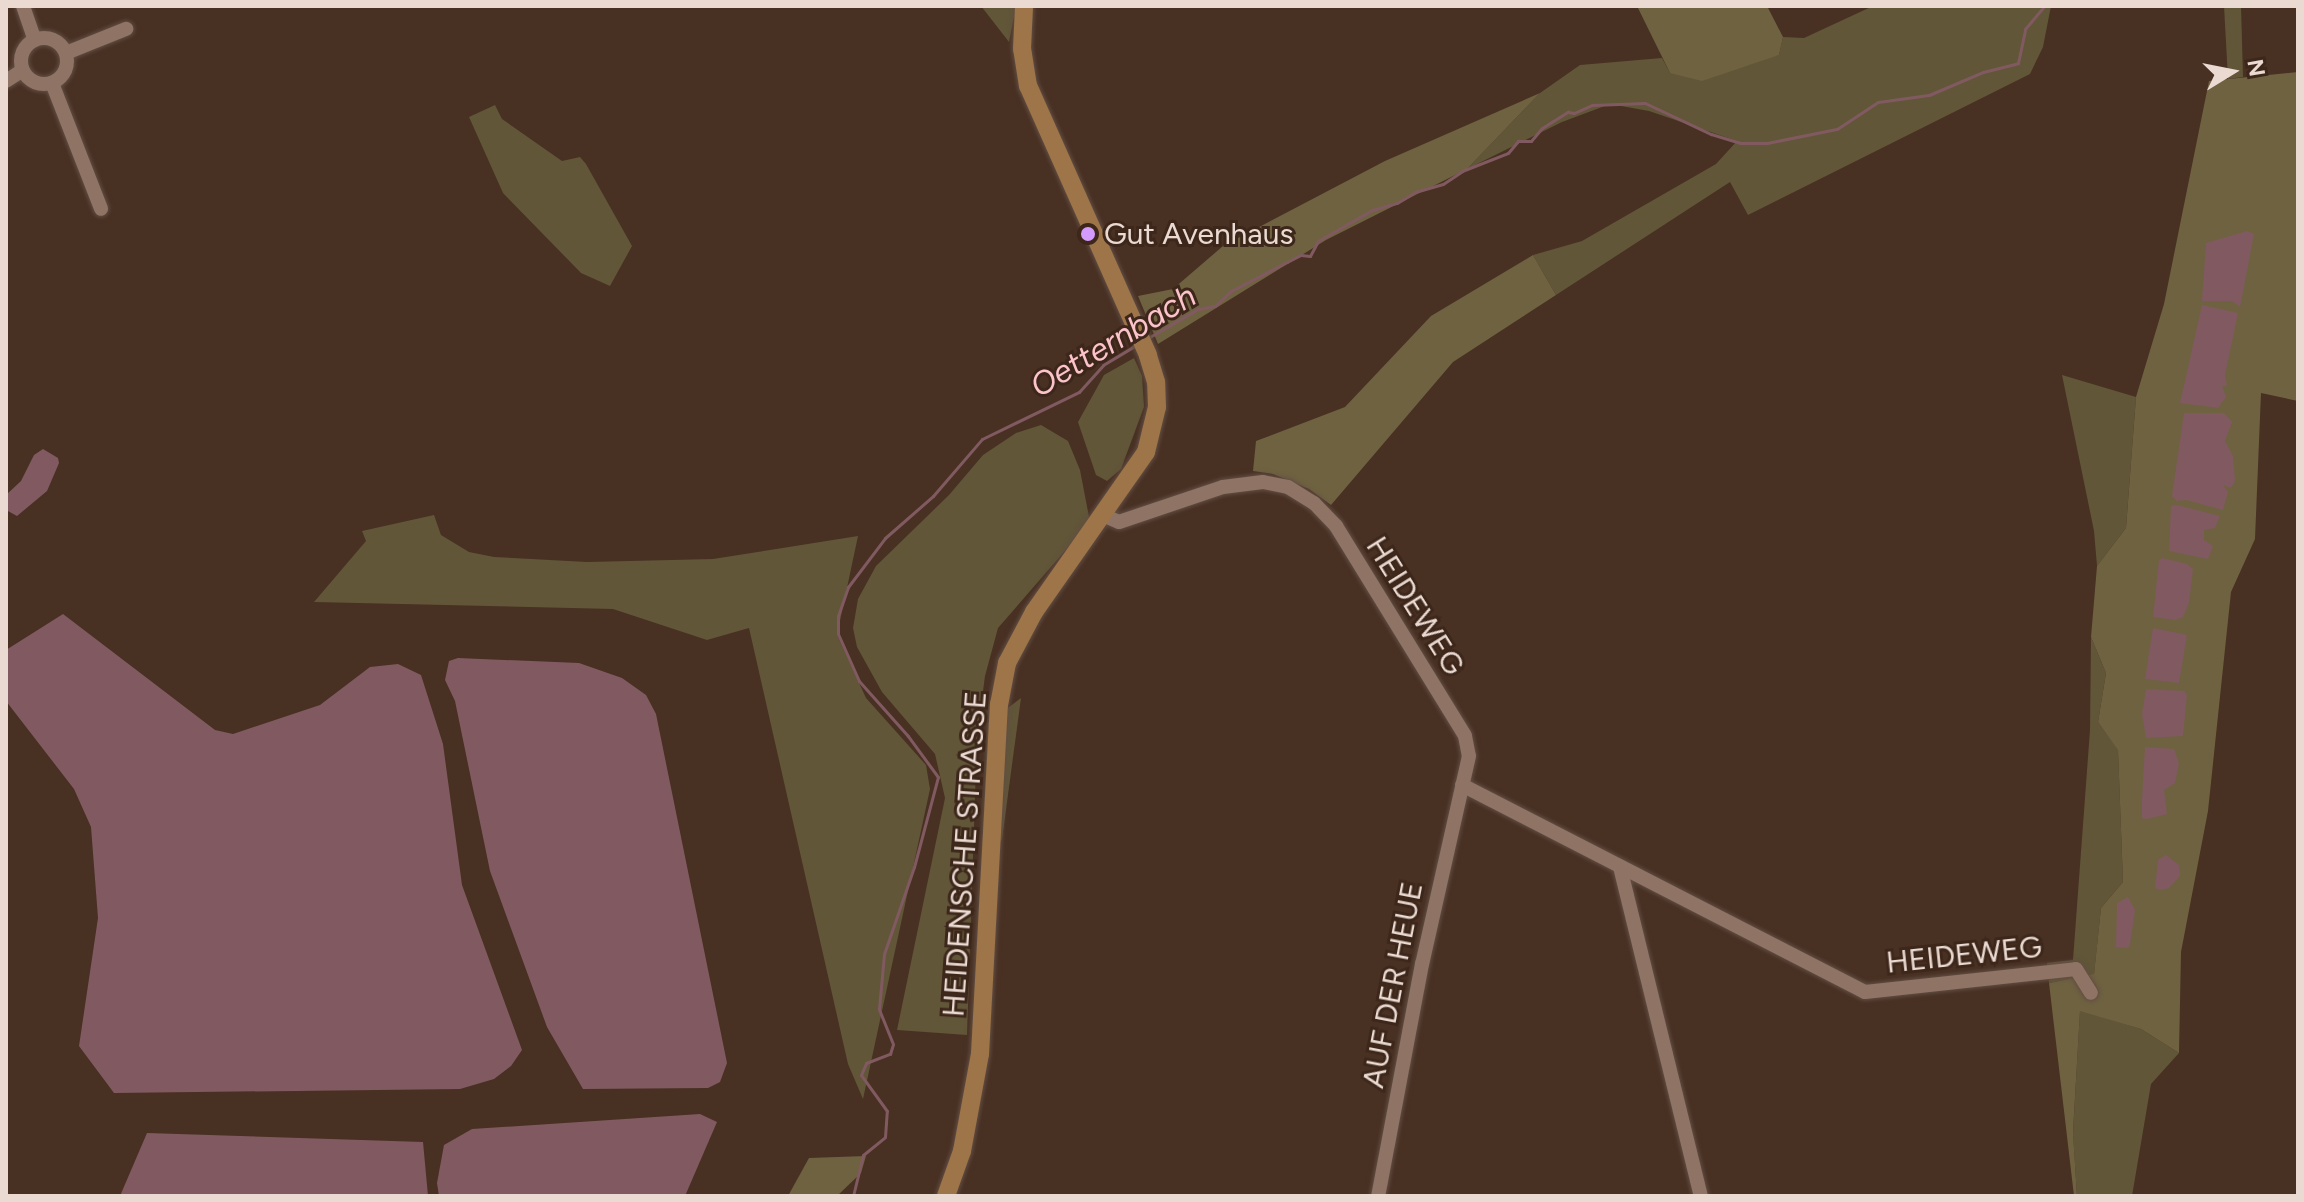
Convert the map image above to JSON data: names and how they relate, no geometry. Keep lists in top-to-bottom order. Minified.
{"streets":{"main road":["HEIDENSCHE STRASSE"],"street":["HEIDEWEG","AUF DER HEUE"]},"crossings":[["HEIDEWEG","HEIDENSCHE STRASSE"],["HEIDEWEG","AUF DER HEUE"]],"water":["Oetternbach"],"places":["Gut Avenhaus"],"north":"right"}
